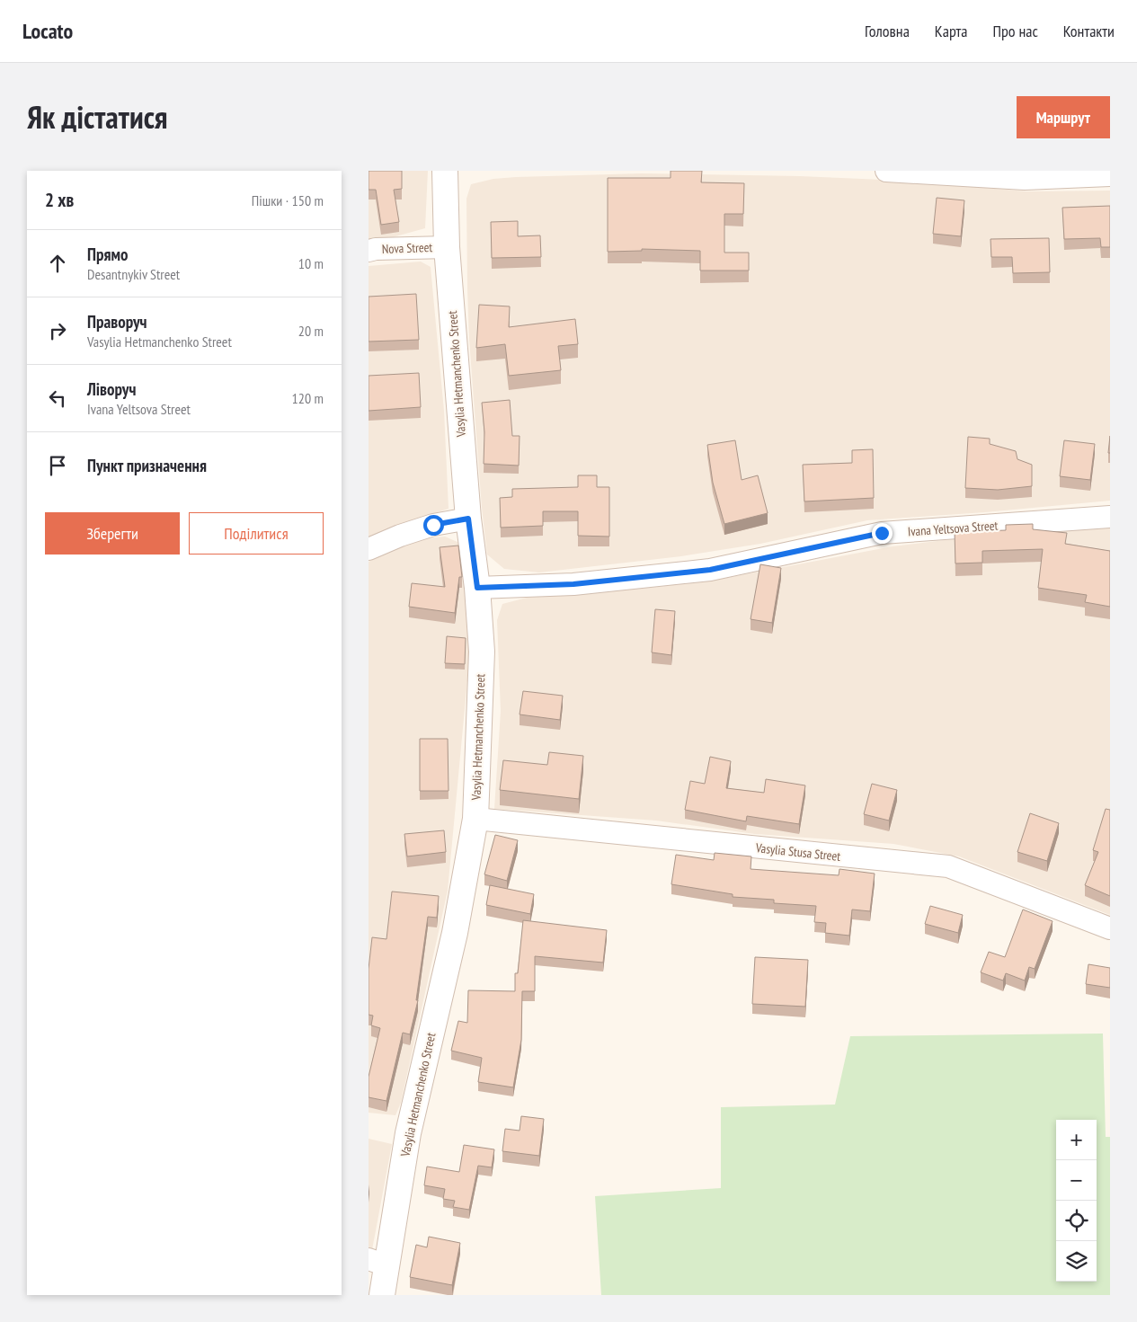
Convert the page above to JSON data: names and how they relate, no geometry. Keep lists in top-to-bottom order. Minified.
{"streets":{"street":["Nova Street","Vasylia Hetmanchenko Street","Ivana Yeltsova Street","Vasylia Stusa Street"]},"crossings":[["Nova Street","Vasylia Hetmanchenko Street"],["Vasylia Hetmanchenko Street","Ivana Yeltsova Street"],["Vasylia Hetmanchenko Street","Vasylia Stusa Street"]],"page":{"header":"Locato","nav":["Головна","Карта","Про нас","Контакти"],"title":"Як дістатися","buttons":["Маршрут",["Зберегти","Поділитися"]],"heading":["2 хв","Пішки · 150 m"],"list":[["Прямо","Desantnykiv Street","10 m"],["Праворуч","Vasylia Hetmanchenko Street","20 m"],["Ліворуч","Ivana Yeltsova Street","120 m"],"Пункт призначення"],"map_buttons":["+","−"]}}
